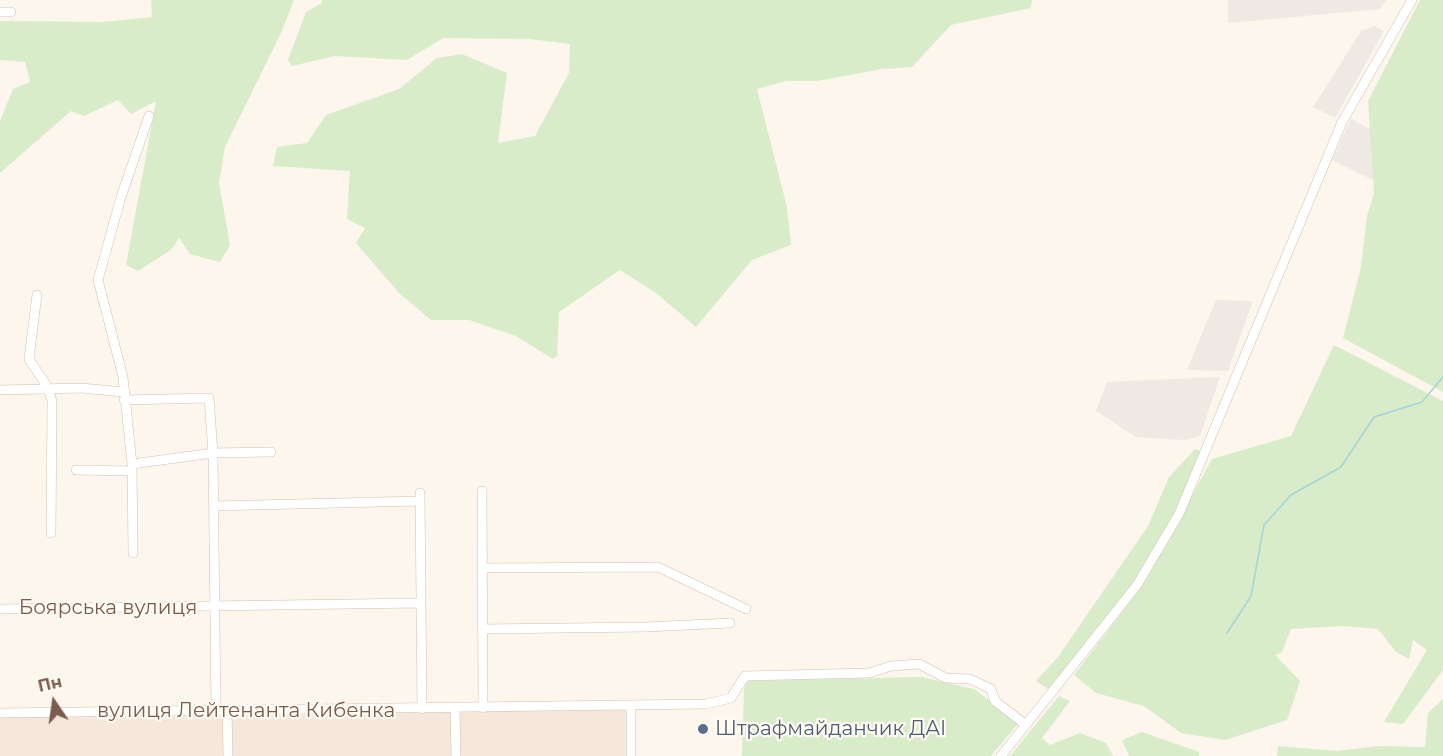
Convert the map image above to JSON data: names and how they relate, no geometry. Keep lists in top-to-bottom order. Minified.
{"streets":{"street":["Боярська вулиця","вулиця Лейтенанта Кибенка"]},"places":["Штрафмайданчик ДАІ"],"north":"top"}
